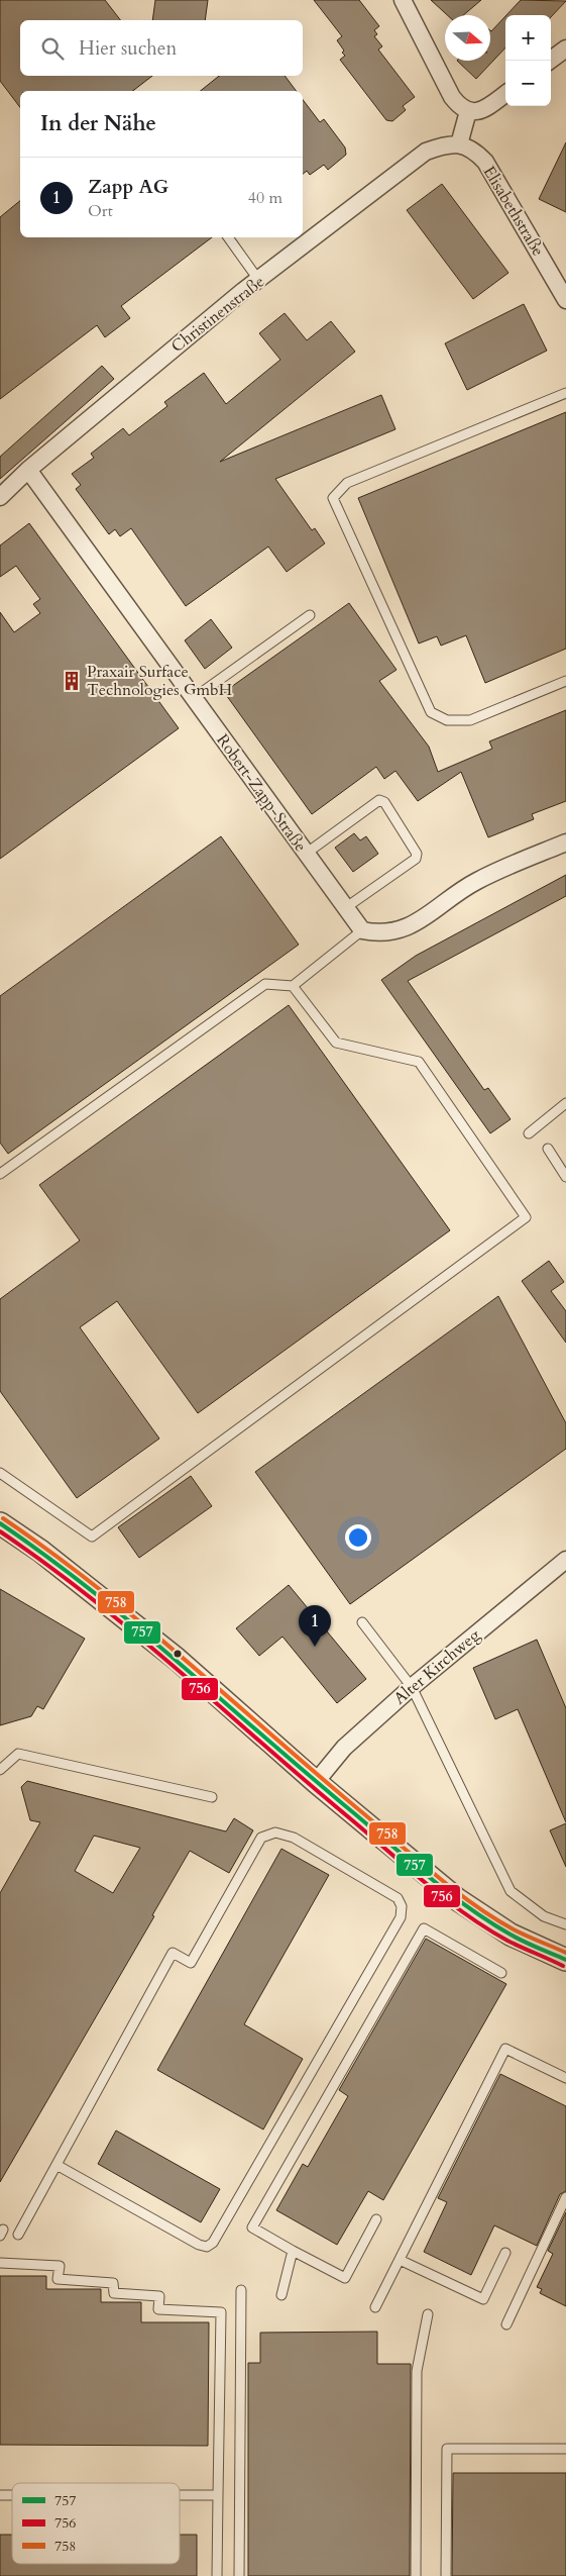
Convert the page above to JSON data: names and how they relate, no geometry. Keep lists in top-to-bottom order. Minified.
{"streets":{"street":["Elisabethstraße","Christinenstraße","Robert-Zapp-Straße","Alter Kirchweg"]},"crossings":[["Elisabethstraße","Christinenstraße"],["Christinenstraße","Robert-Zapp-Straße"]],"places":{"building":["Praxair Surface Technologies GmbH"]},"lines":["transit line 758","transit line 757","transit line 756"],"legend":["757","756","758"],"north":"right","page":{"map_buttons":["+","−"],"search":"Hier suchen","heading":"In der Nähe","list":[{"mark":"1","name":"Zapp AG","note":"Ort","value":"40 m"}],"pins":"1"}}
